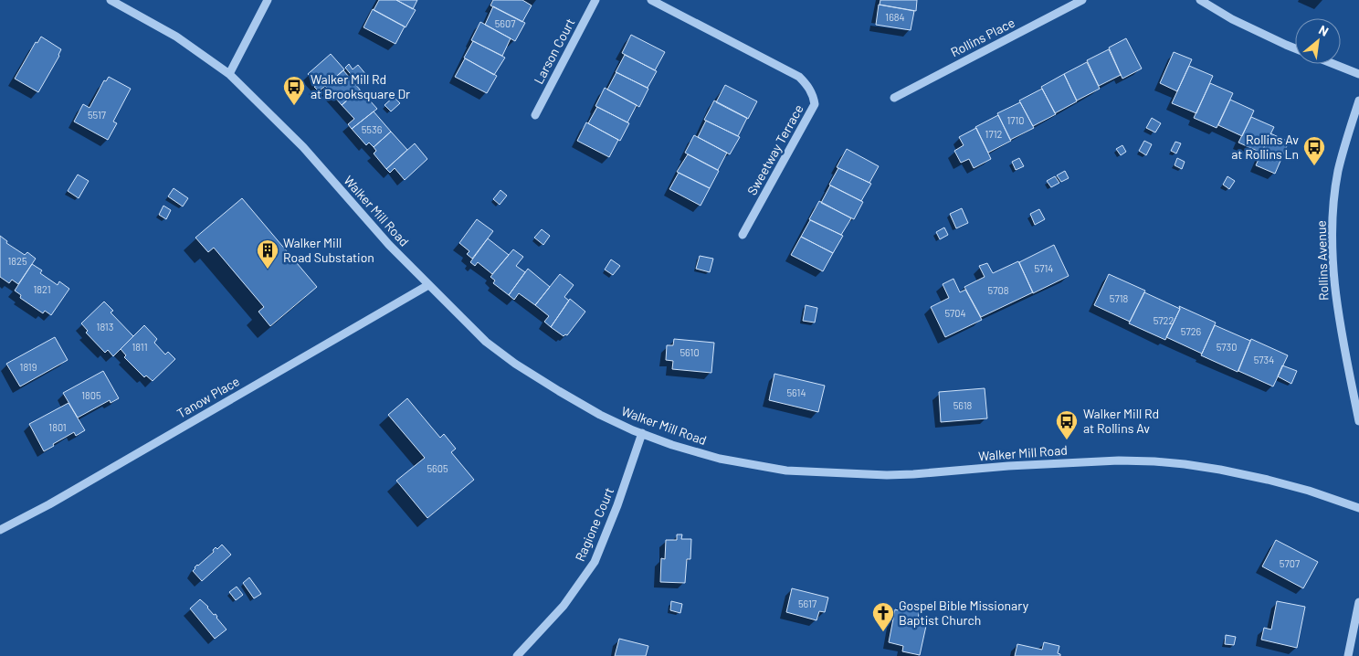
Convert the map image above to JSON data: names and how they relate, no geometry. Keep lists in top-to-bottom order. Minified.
{"streets":{"street":["Rollins Place","Larson Court","Sweetway Terrace","Walker Mill Road","Rollins Avenue","Tanow Place","Ragione Court"]},"crossings":[["Walker Mill Road","Tanow Place"],["Walker Mill Road","Ragione Court"]],"places":{"bus stop":["Walker Mill Rd at Brooksquare Dr","Rollins Av at Rollins Ln","Walker Mill Rd at Rollins Av"],"building":["Walker Mill Road Substation"],"church":["Gospel Bible Missionary Baptist Church"]},"house_numbers":["1684","5607","5517","1710","5536","1712","1825","5714","1821","5708","5718","5704","5722","1813","5726","1811","5730","5610","5734","1819","5614","1805","5618","1801","5605","5707","5617"],"north":"top right"}
